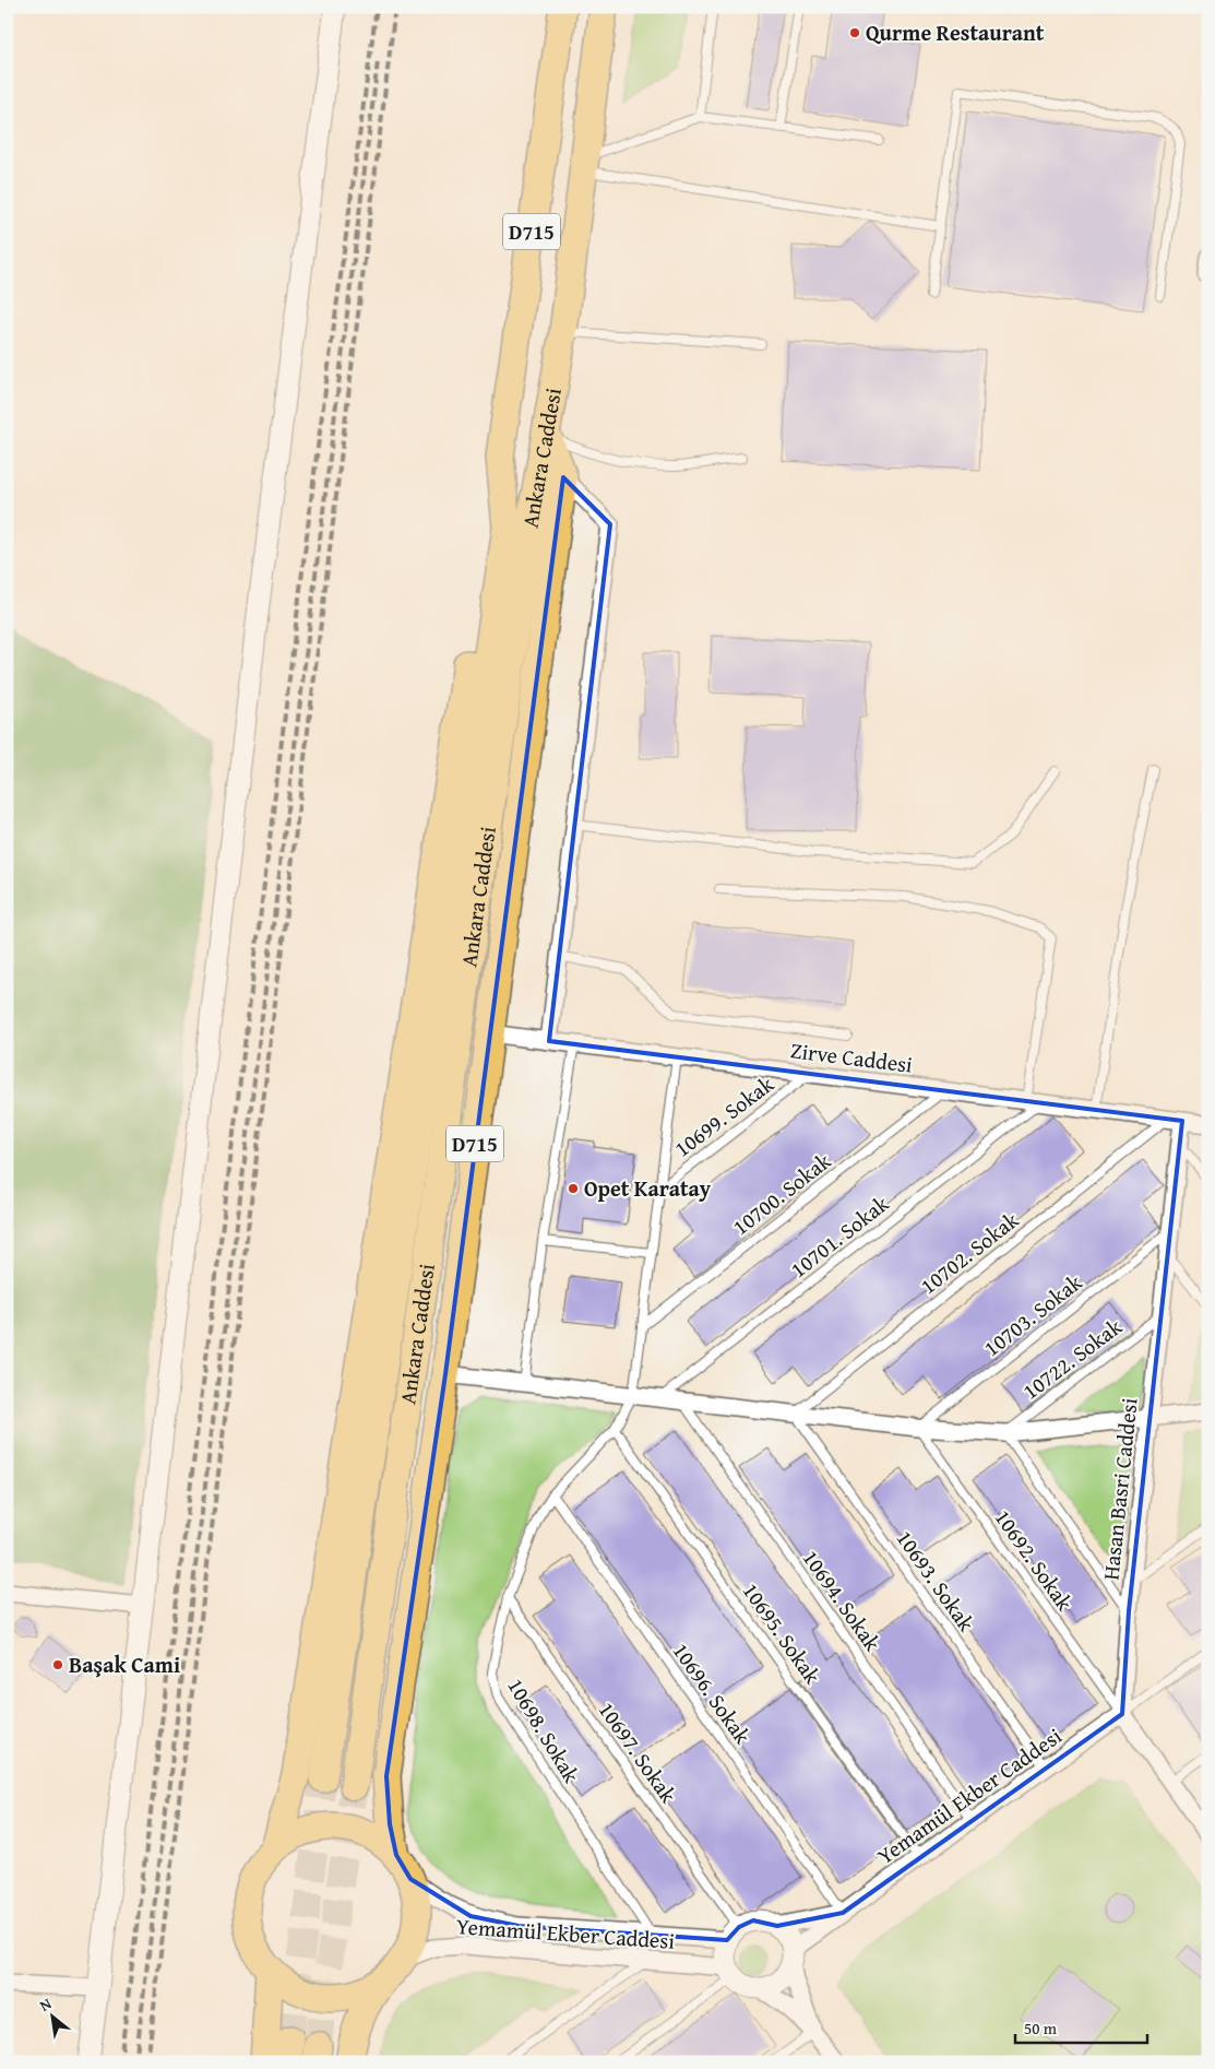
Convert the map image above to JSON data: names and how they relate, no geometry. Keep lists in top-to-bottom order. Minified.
{"streets":{"highway":["D715","Ankara Caddesi"],"street":["Zirve Caddesi","Hasan Basri Caddesi","Yemamül Ekber Caddesi"],"lane":["10699. Sokak","10700. Sokak","10701. Sokak","10702. Sokak","10703. Sokak","10722. Sokak","10692. Sokak","10693. Sokak","10694. Sokak","10695. Sokak","10696. Sokak","10698. Sokak","10697. Sokak"]},"crossings":[["D715","Ankara Caddesi"],["D715","Zirve Caddesi"],["D715","Yemamül Ekber Caddesi"],["Zirve Caddesi","10699. Sokak"],["Zirve Caddesi","10700. Sokak"],["Zirve Caddesi","10701. Sokak"],["Zirve Caddesi","10702. Sokak"],["Zirve Caddesi","Hasan Basri Caddesi"],["10702. Sokak","Hasan Basri Caddesi"],["10702. Sokak","10693. Sokak"],["10703. Sokak","Hasan Basri Caddesi"],["10703. Sokak","10692. Sokak"],["10722. Sokak","Hasan Basri Caddesi"],["Hasan Basri Caddesi","10692. Sokak"],["Hasan Basri Caddesi","Yemamül Ekber Caddesi"],["10692. Sokak","Yemamül Ekber Caddesi"],["10693. Sokak","Yemamül Ekber Caddesi"],["10694. Sokak","Yemamül Ekber Caddesi"],["10695. Sokak","10698. Sokak"],["10695. Sokak","Yemamül Ekber Caddesi"],["10696. Sokak","10698. Sokak"],["10696. Sokak","Yemamül Ekber Caddesi"],["10698. Sokak","10697. Sokak"],["10698. Sokak","Yemamül Ekber Caddesi"],["10697. Sokak","Yemamül Ekber Caddesi"]],"places":["Qurme Restaurant","Opet Karatay","Başak Cami"],"scale_bar":"50 m","north":"top left"}
